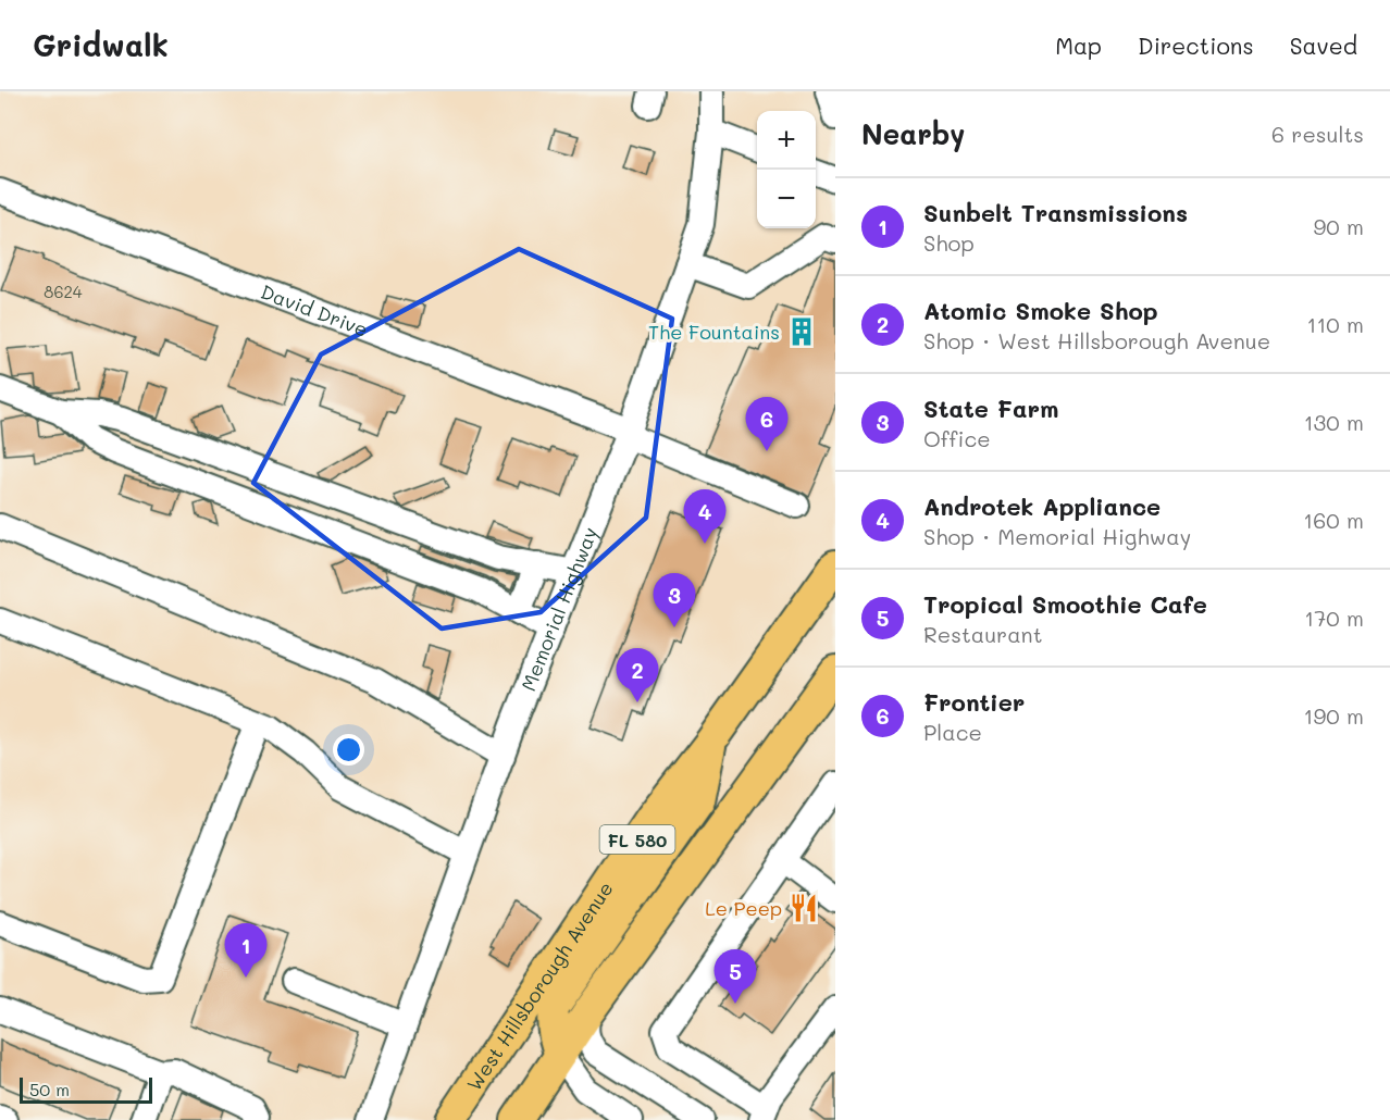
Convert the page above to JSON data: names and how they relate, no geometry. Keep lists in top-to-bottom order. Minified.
{"streets":{"main road":["FL 580","West Hillsborough Avenue"],"street":["David Drive","Memorial Highway"]},"crossings":[["David Drive","Memorial Highway"]],"places":{"building":["The Fountains"],"restaurant":["Le Peep"]},"house_numbers":["8624"],"scale_bar":"50 m","page":{"header":"Gridwalk","nav":["Map","Directions","Saved"],"heading":["Nearby","6 results"],"map_buttons":["+","−"],"list":[{"mark":"1","name":"Sunbelt Transmissions","note":"Shop","value":"90 m"},{"mark":"2","name":"Atomic Smoke Shop","note":"Shop · West Hillsborough Avenue","value":"110 m"},{"mark":"3","name":"State Farm","note":"Office","value":"130 m"},{"mark":"4","name":"Androtek Appliance","note":"Shop · Memorial Highway","value":"160 m"},{"mark":"5","name":"Tropical Smoothie Cafe","note":"Restaurant","value":"170 m"},{"mark":"6","name":"Frontier","note":"Place","value":"190 m"}],"pins":["6","4","3","2","1","5"],"scale":"50 m"}}
